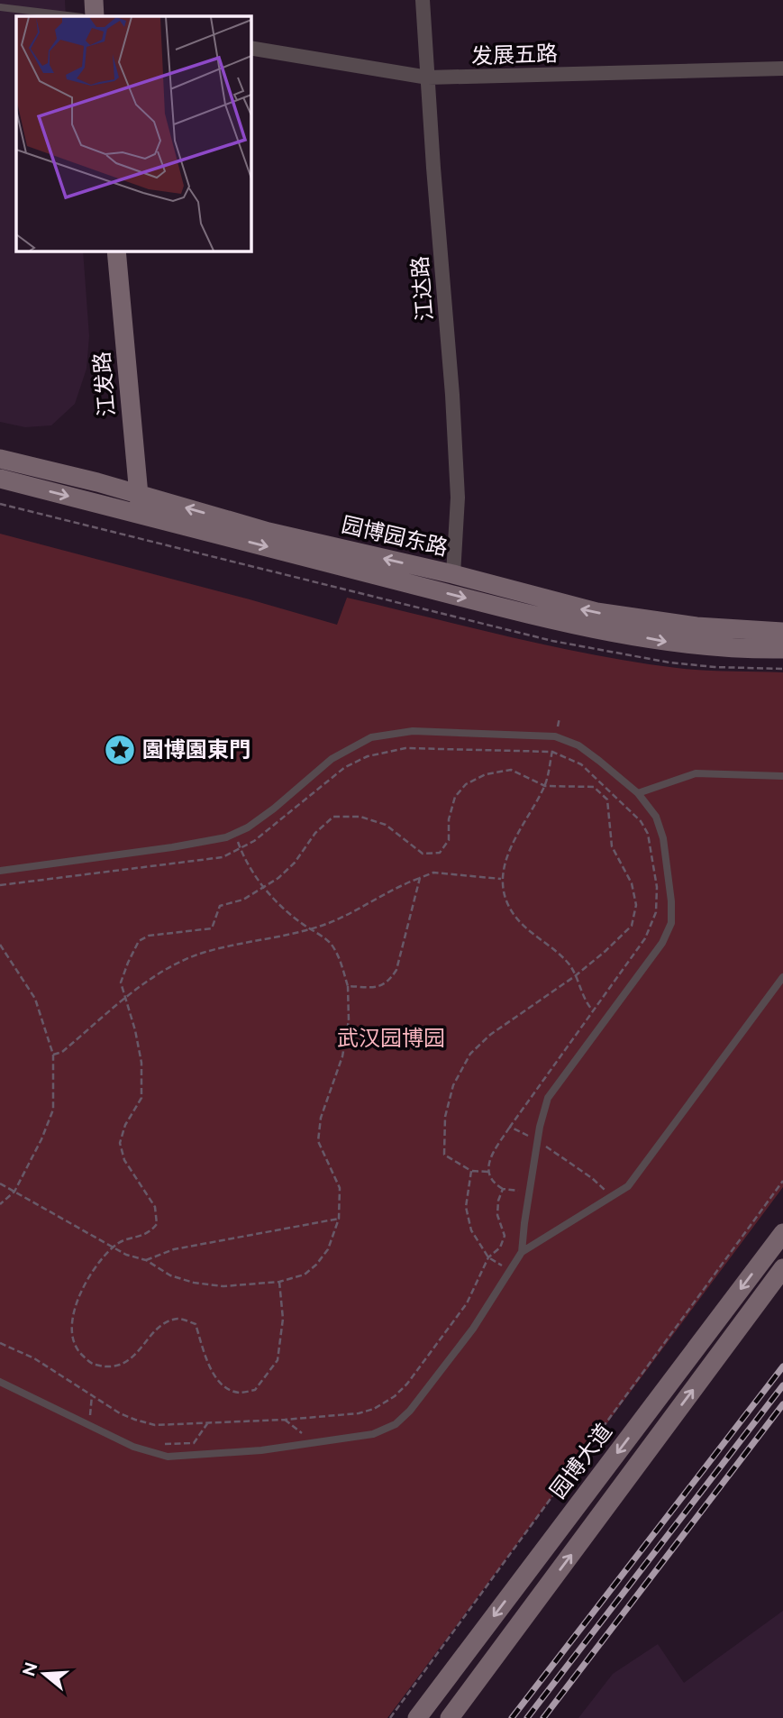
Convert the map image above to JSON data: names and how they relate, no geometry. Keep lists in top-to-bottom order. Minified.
{"streets":{"main road":["江发路","园博园东路","园博大道"],"street":["发展五路","江达路"]},"crossings":[["发展五路","江达路"],["江达路","园博园东路"],["江发路","园博园东路"]],"parks":["武汉园博园"],"places":{"place":["園博園東門"]},"north":"left"}
